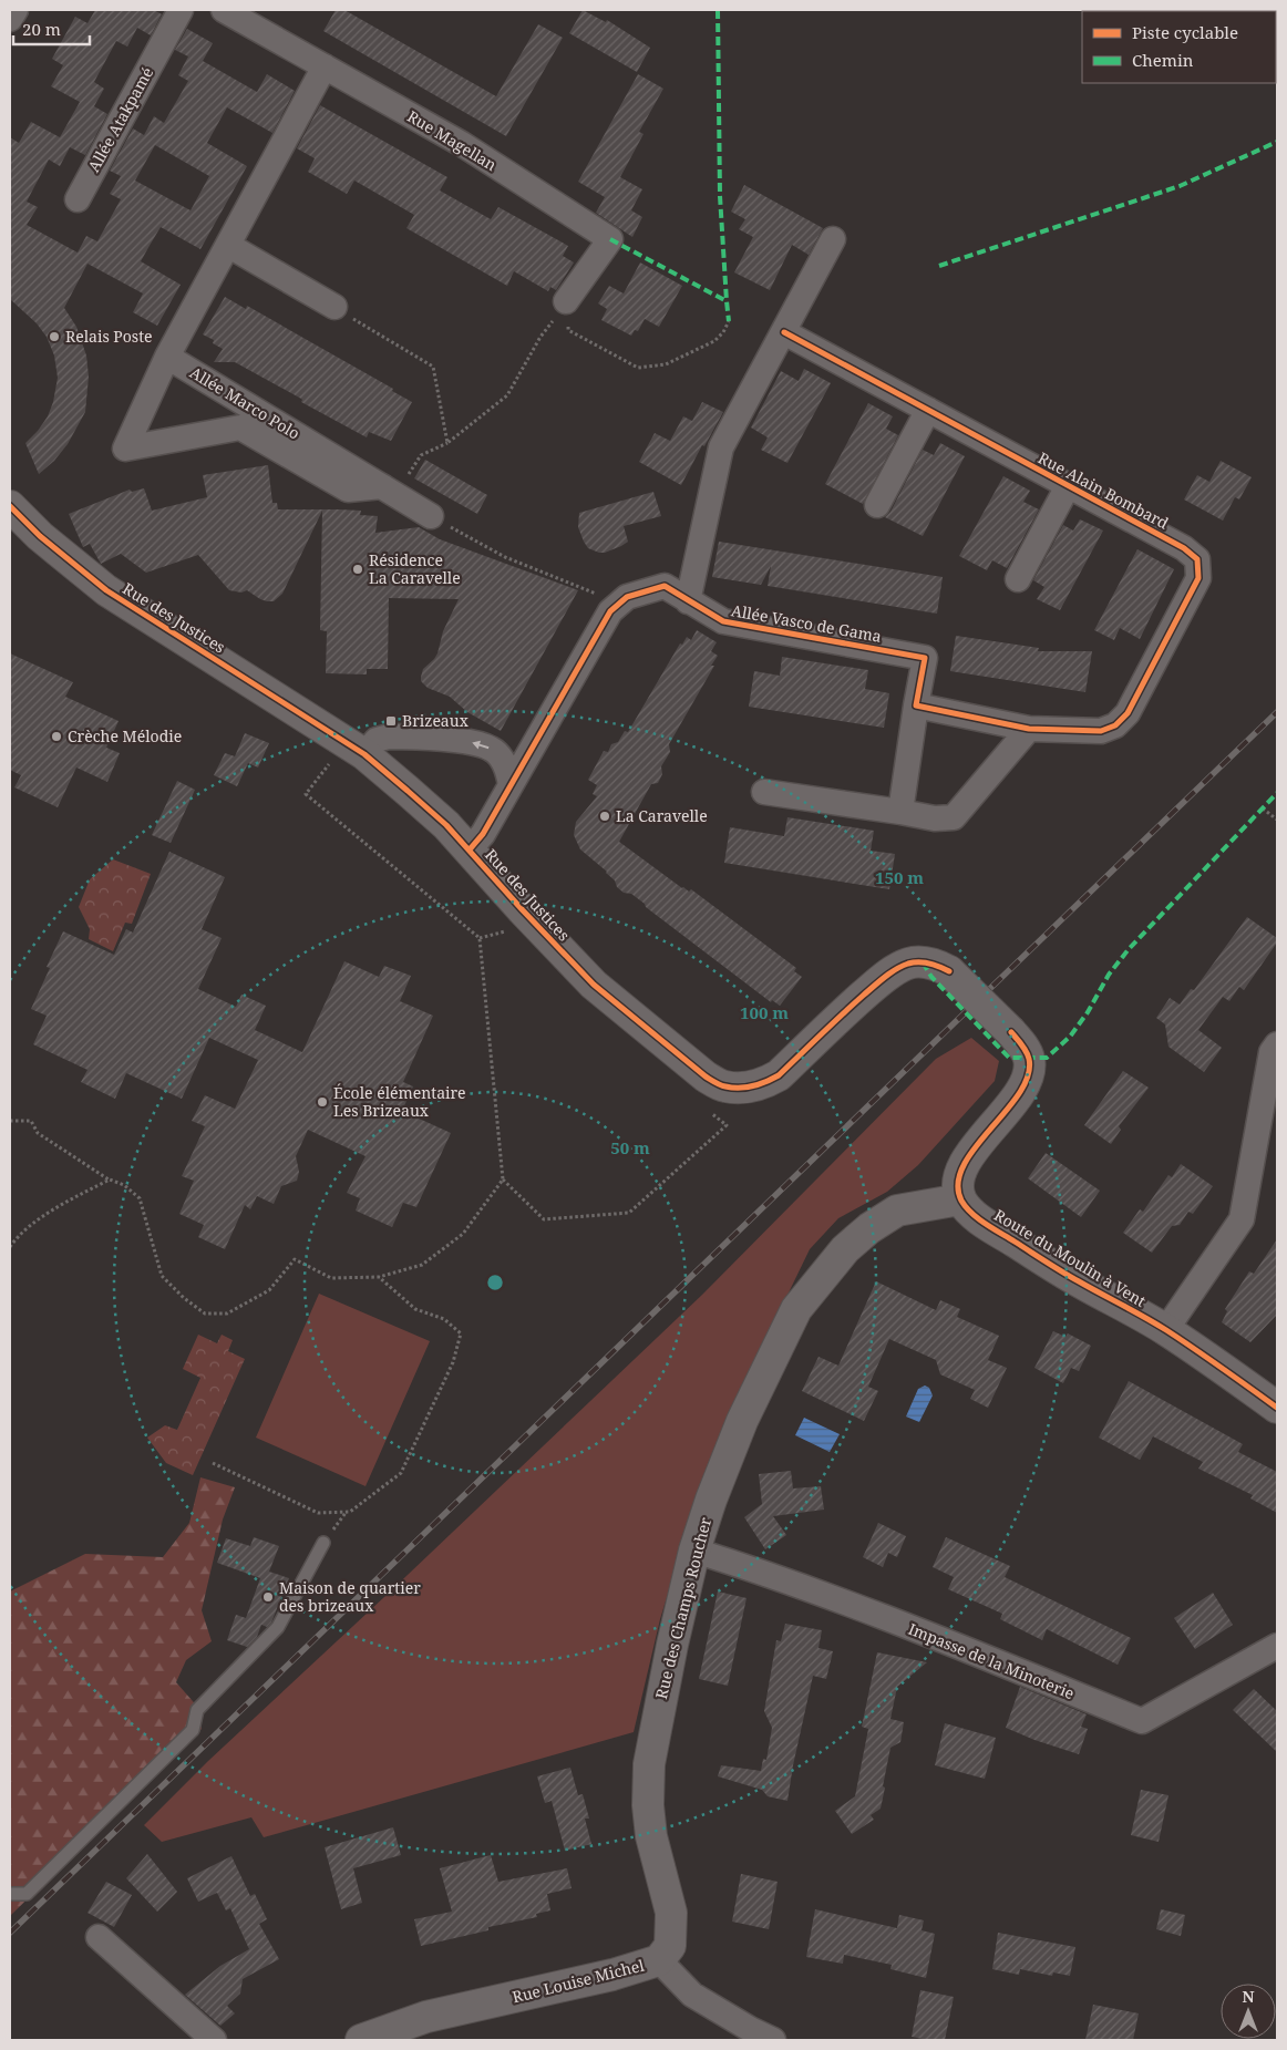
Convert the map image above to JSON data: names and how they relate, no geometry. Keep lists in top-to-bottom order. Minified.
{"streets":{"street":["Allée Atakpamé","Rue Magellan","Allée Marco Polo","Rue Alain Bombard","Rue des Justices","Allée Vasco de Gama","Route du Moulin à Vent","Rue des Champs Roucher","Impasse de la Minoterie","Rue Louise Michel"]},"crossings":[["Rue des Justices","Allée Vasco de Gama"],["Rue des Justices","Route du Moulin à Vent"],["Rue des Justices","Rue des Champs Roucher"],["Route du Moulin à Vent","Rue des Champs Roucher"],["Rue des Champs Roucher","Impasse de la Minoterie"],["Rue des Champs Roucher","Rue Louise Michel"]],"places":{"other":["Relais Poste","Résidence La Caravelle","Crèche Mélodie","La Caravelle","École élémentaire Les Brizeaux","Maison de quartier des brizeaux"],"transit":["Brizeaux"]},"legend":["Piste cyclable","Chemin"],"scale_bar":"20 m","north":"top","rings":["150 m","100 m","50 m"]}
